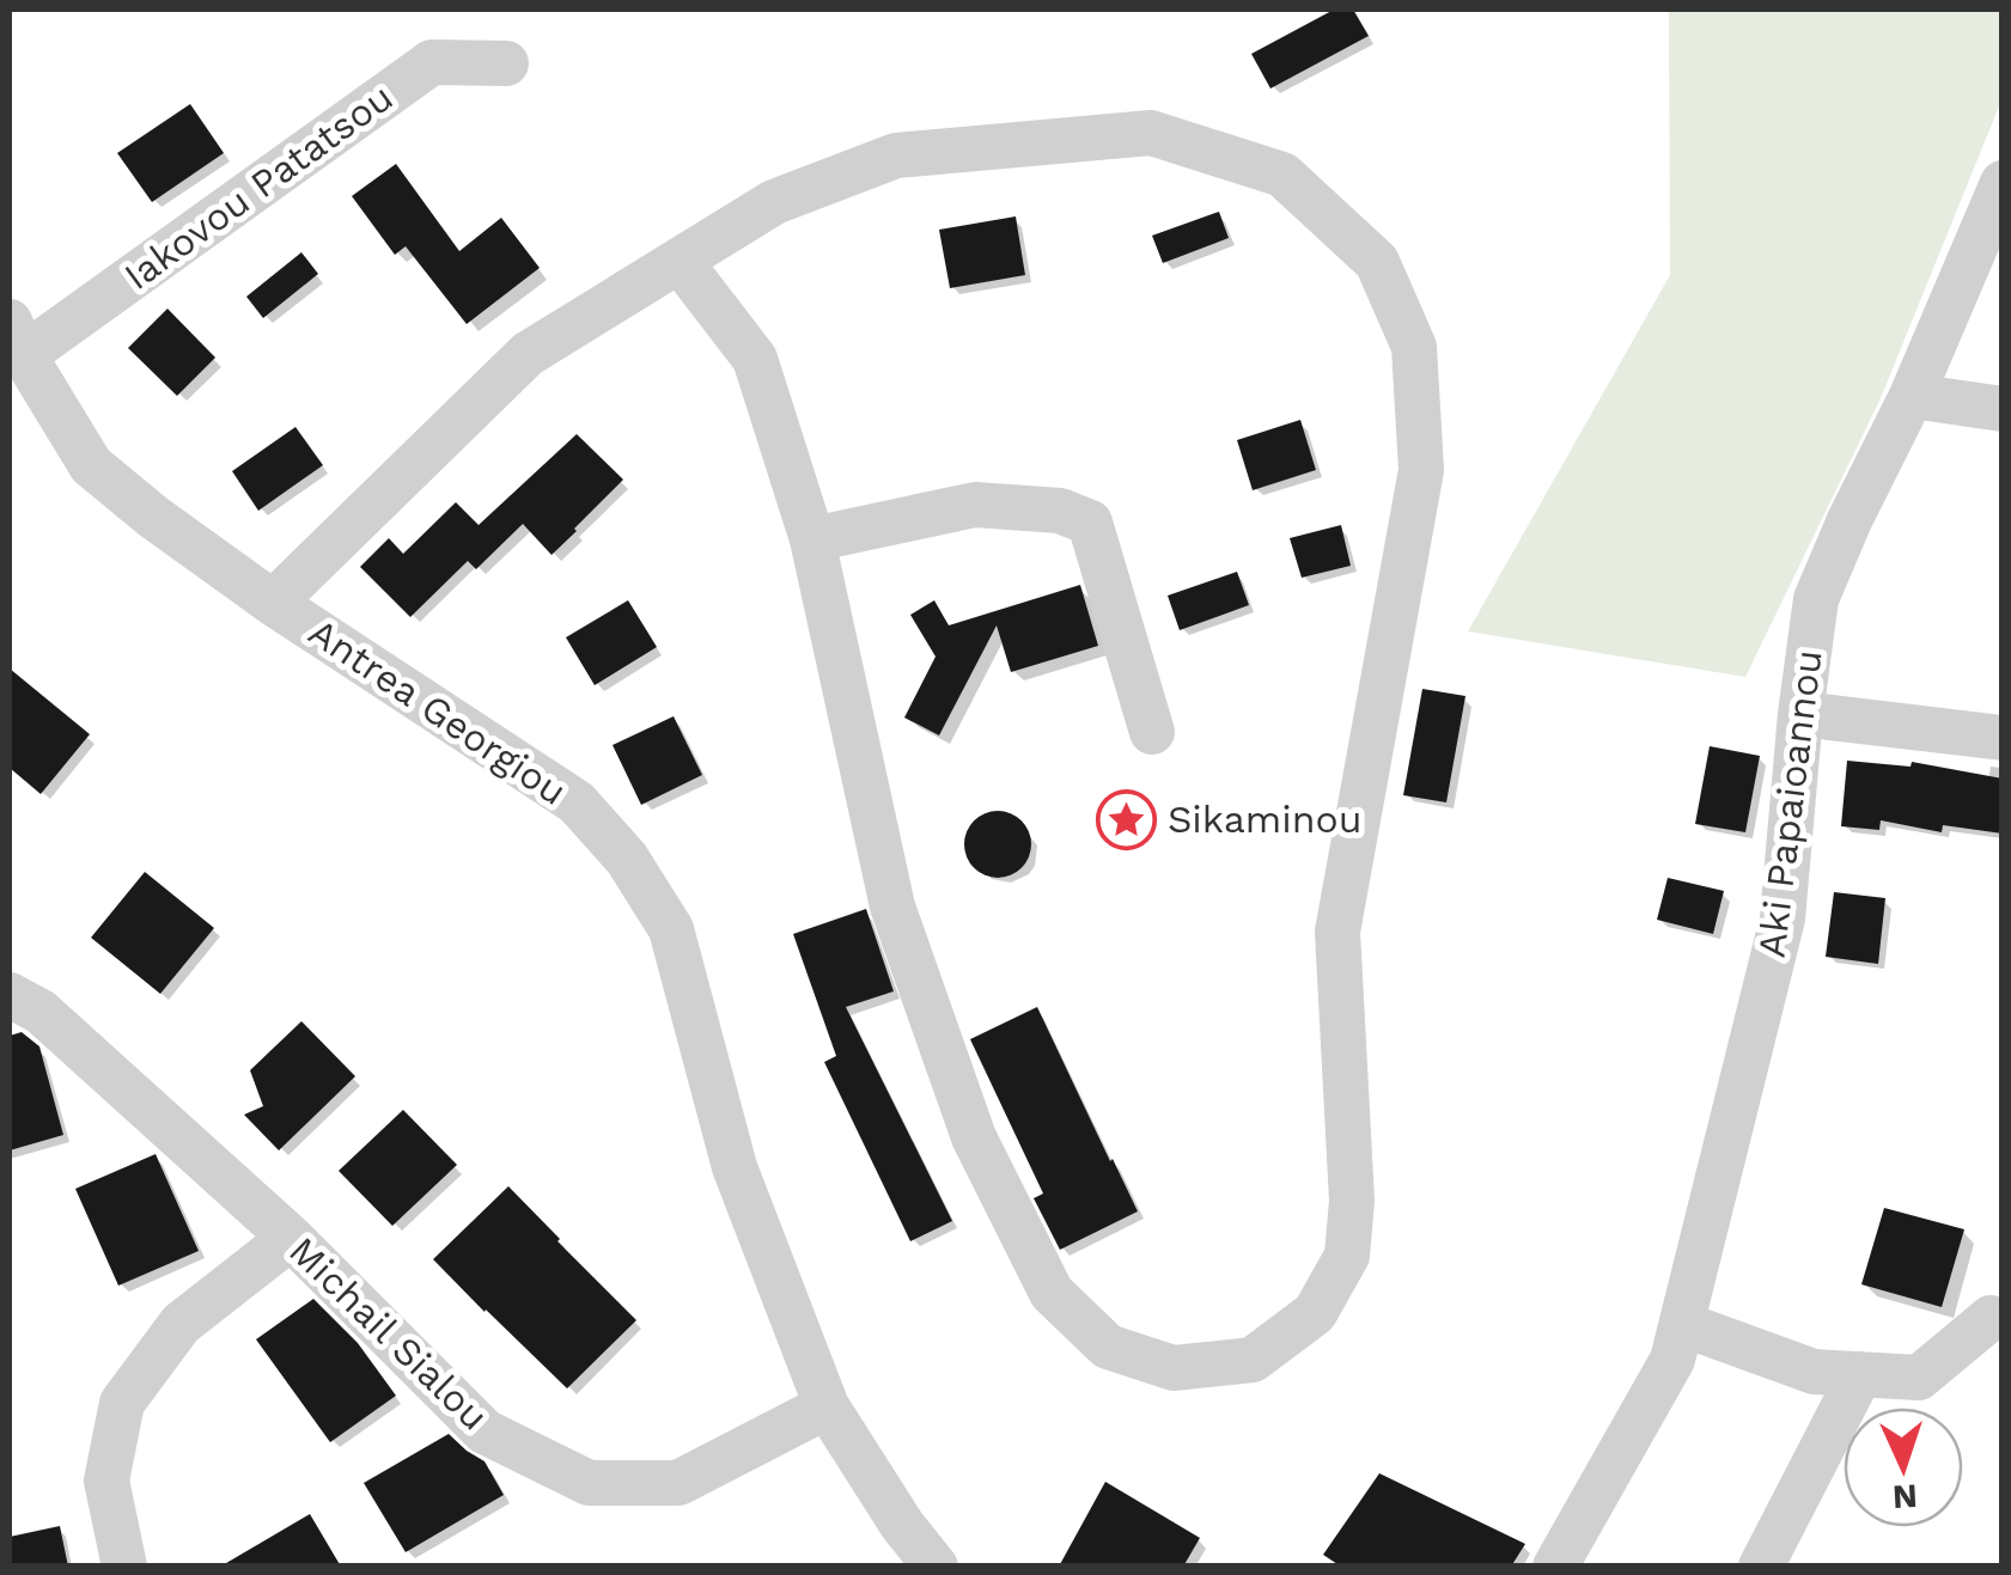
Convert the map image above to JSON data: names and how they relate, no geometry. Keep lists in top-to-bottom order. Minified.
{"streets":{"street":["Iakovou Patatsou","Antrea Georgiou","Aki Papaioannou","Michail Sialou"]},"crossings":[["Iakovou Patatsou","Antrea Georgiou"],["Antrea Georgiou","Michail Sialou"]],"places":{"place":["Sikaminou"]},"north":"bottom"}
